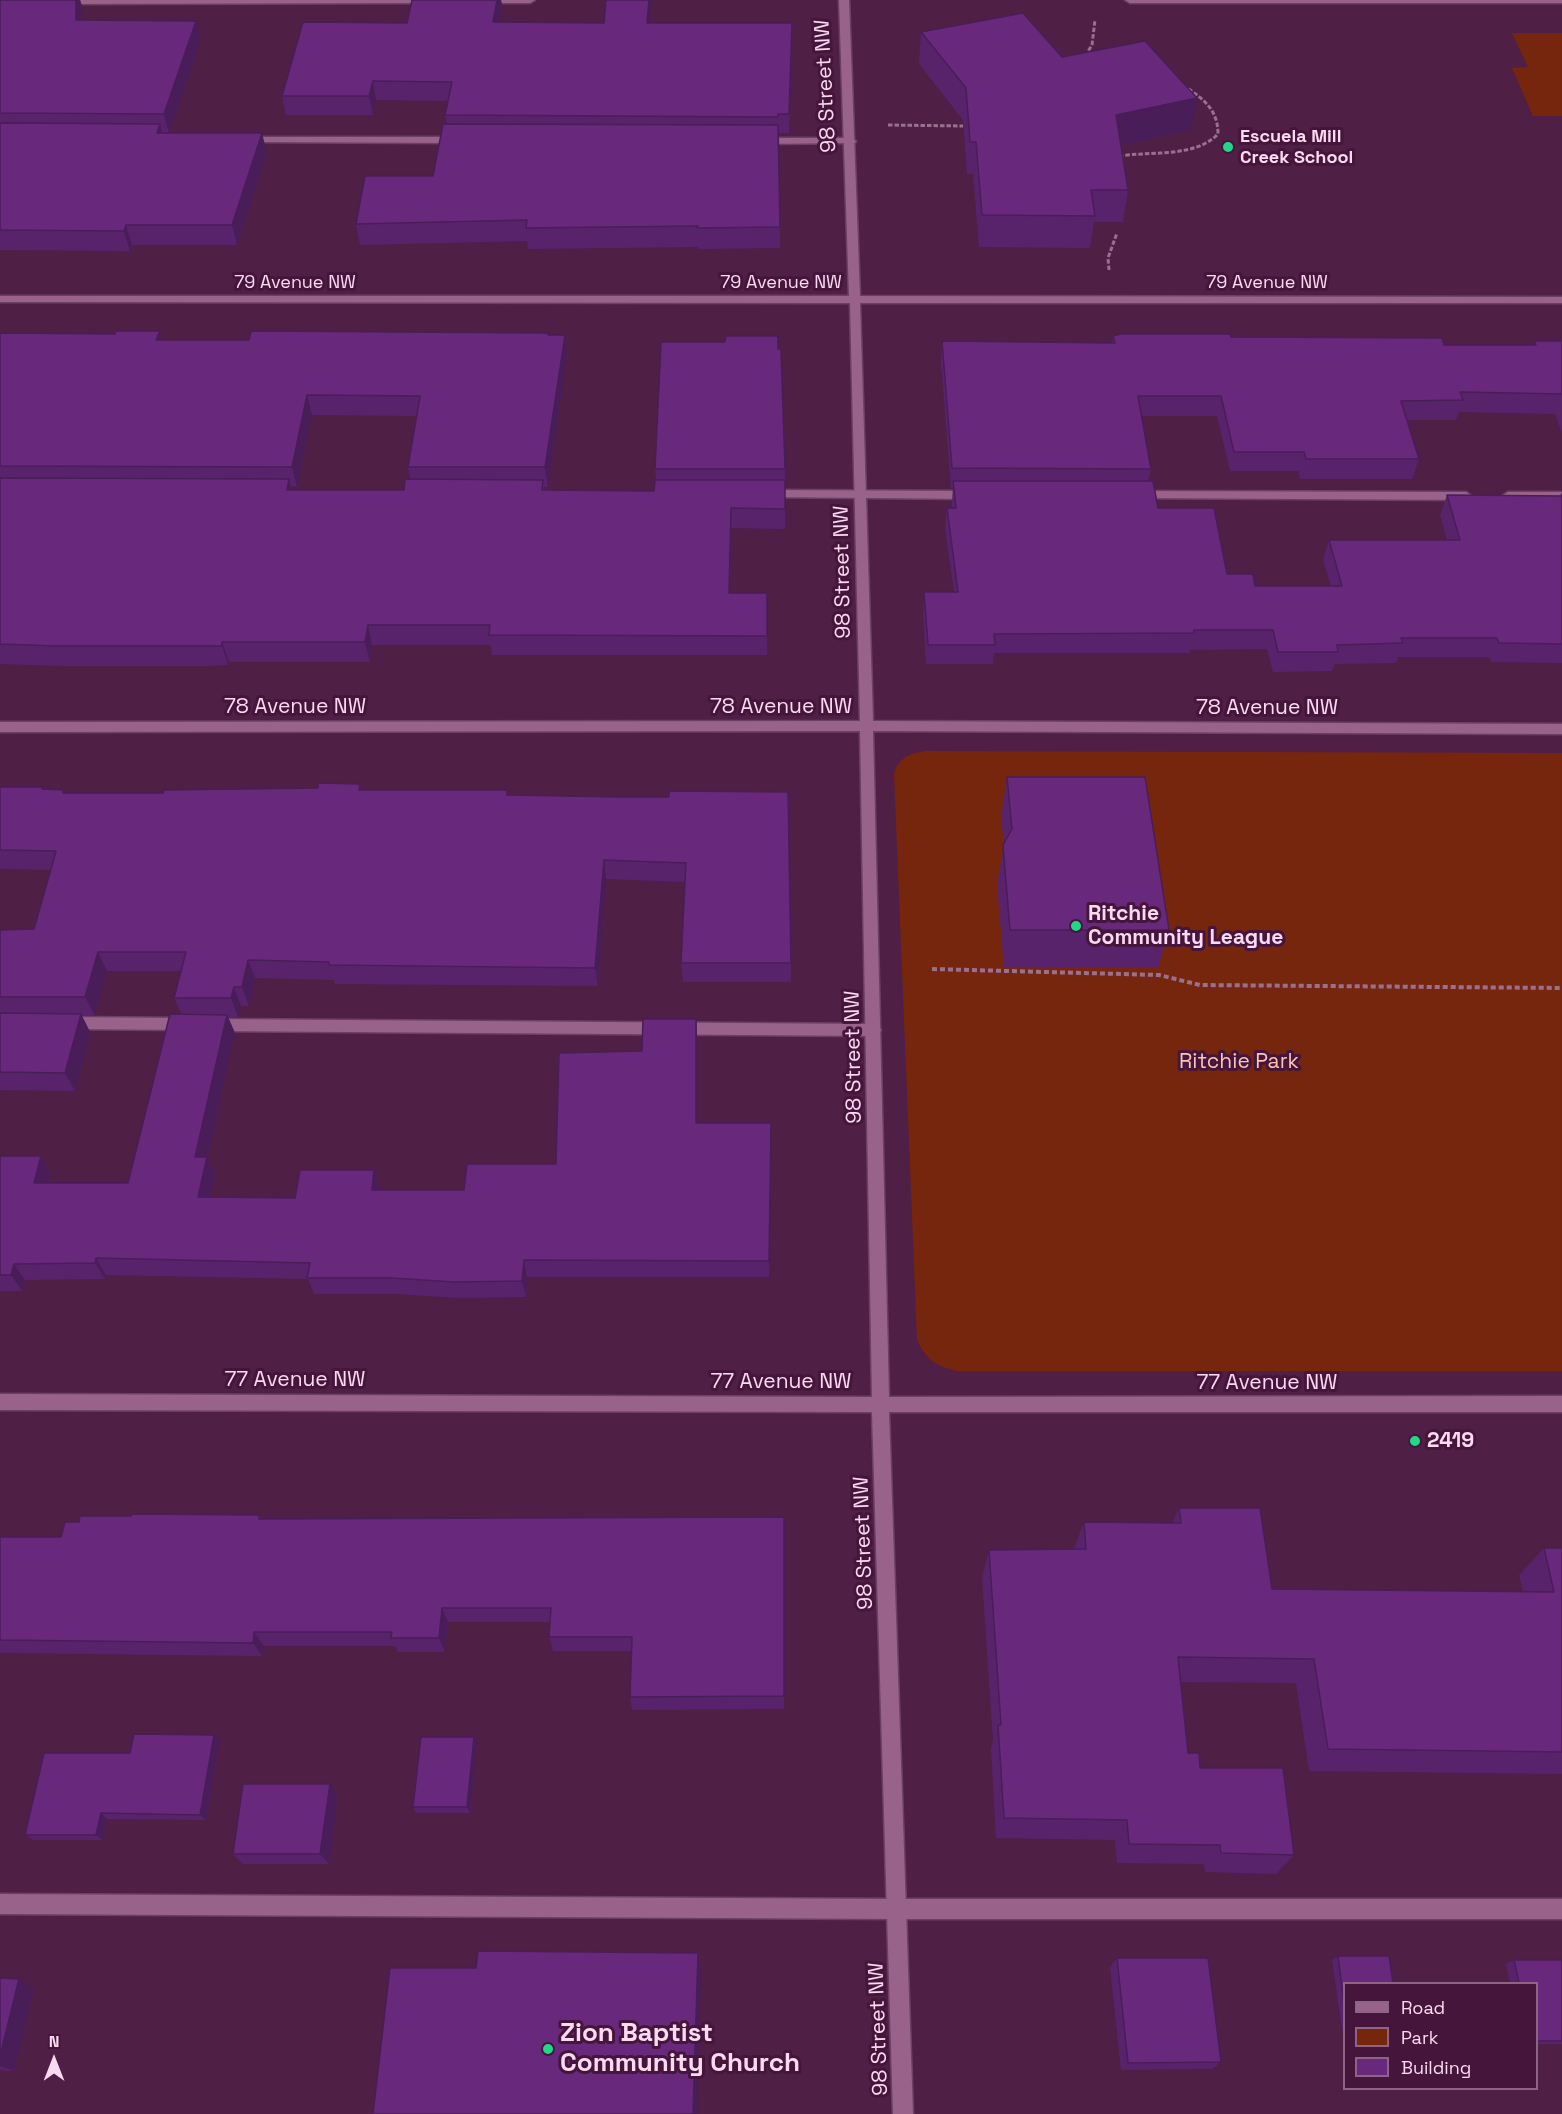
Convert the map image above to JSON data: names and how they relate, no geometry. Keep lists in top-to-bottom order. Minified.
{"streets":{"street":["98 Street NW","79 Avenue NW","78 Avenue NW","77 Avenue NW"]},"crossings":[["98 Street NW","79 Avenue NW"],["98 Street NW","78 Avenue NW"],["98 Street NW","77 Avenue NW"]],"parks":["Ritchie Park"],"places":["Escuela Mill Creek School","Ritchie Community League","2419","Zion Baptist Community Church"],"legend":["Road","Park","Building"],"north":"top"}
